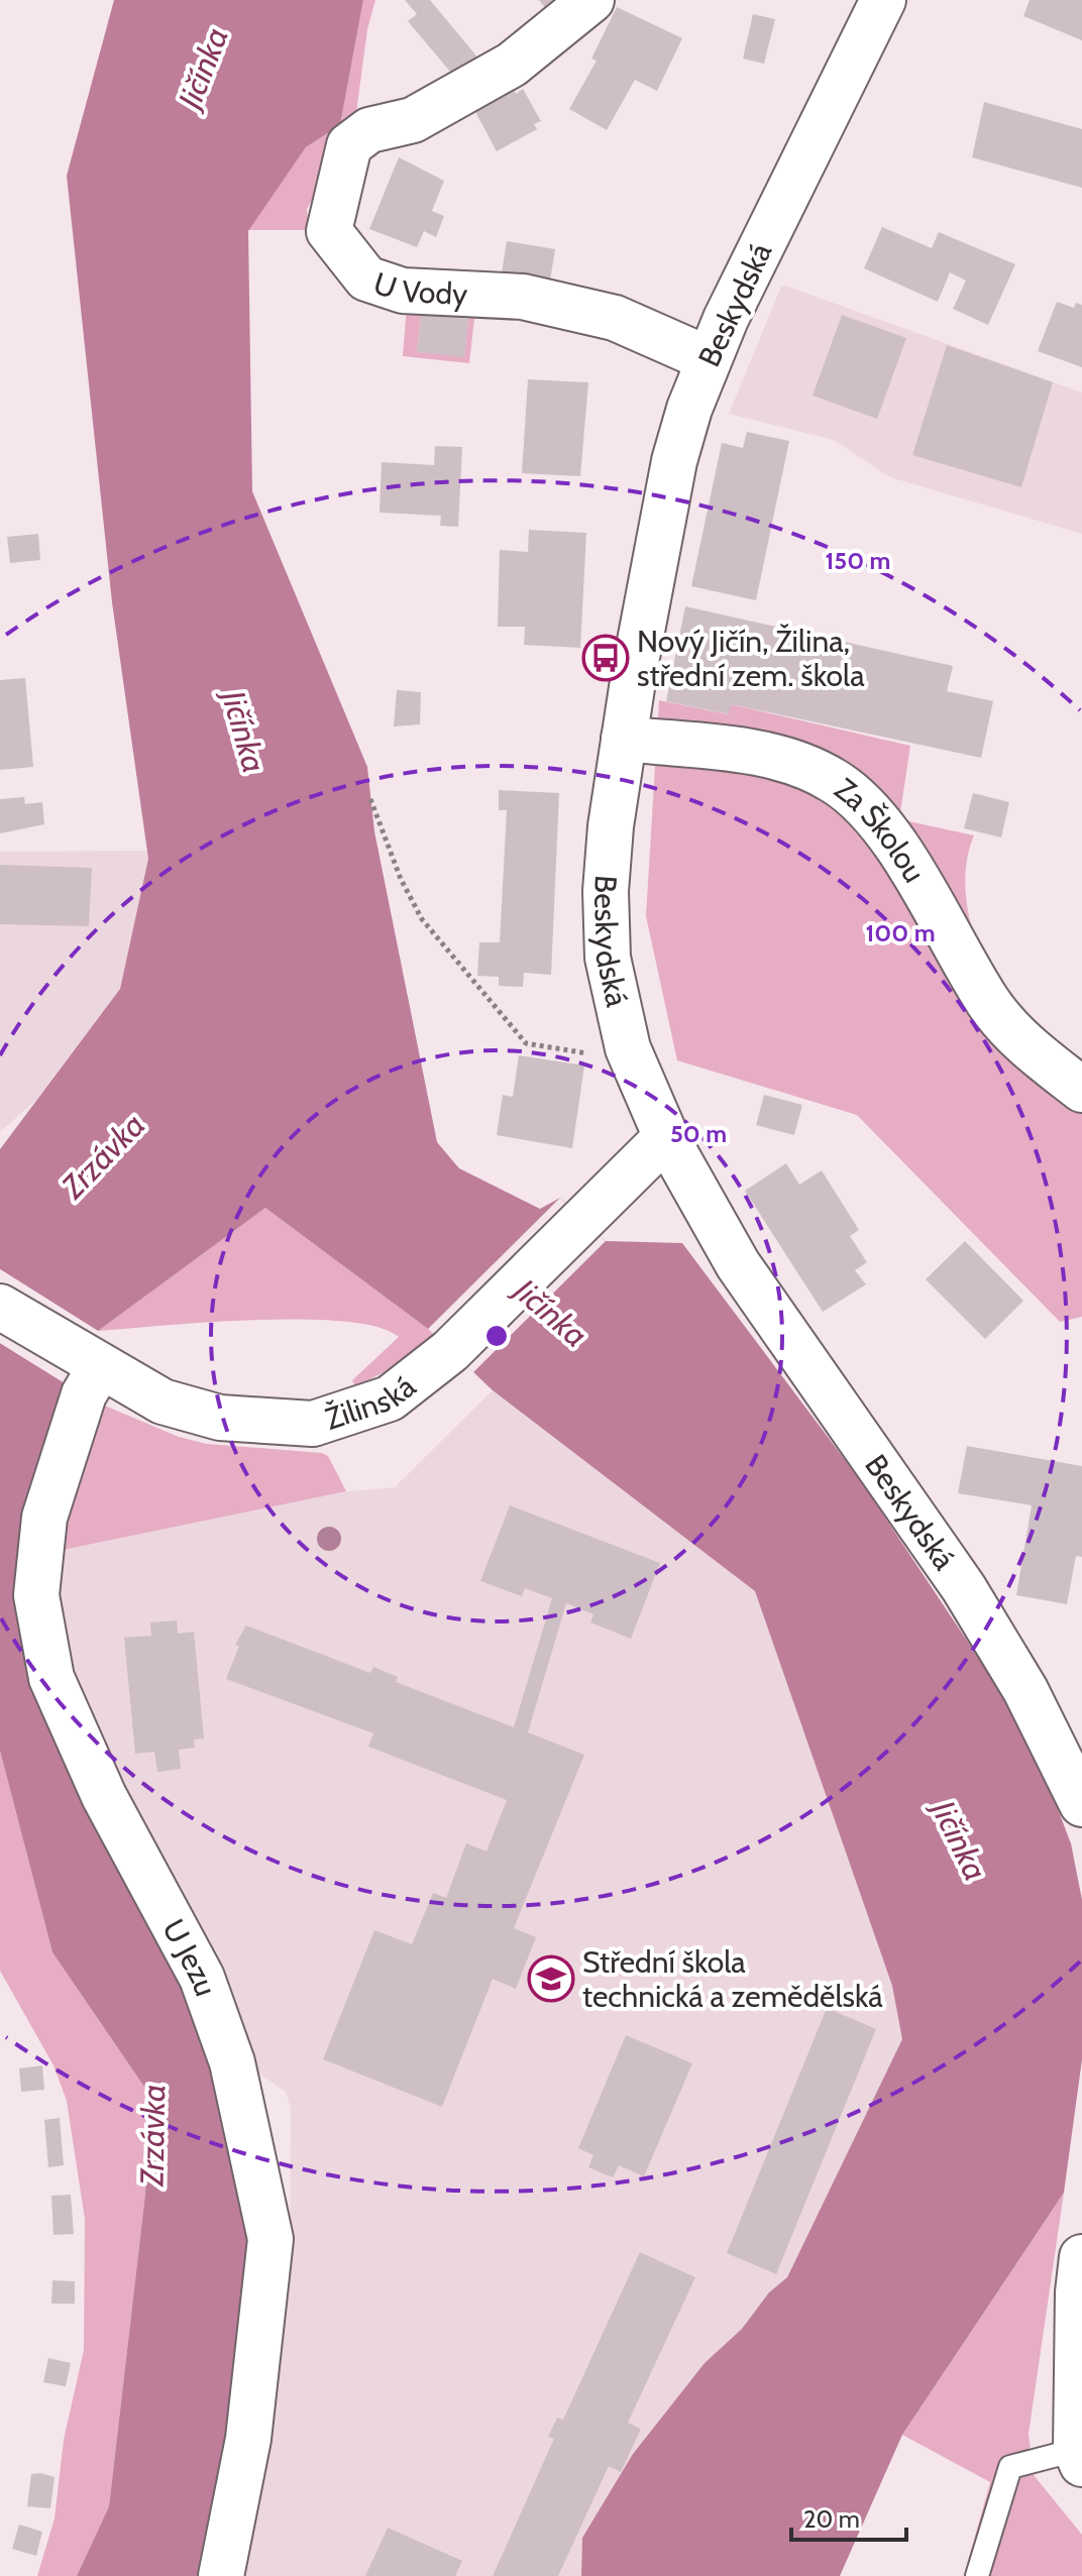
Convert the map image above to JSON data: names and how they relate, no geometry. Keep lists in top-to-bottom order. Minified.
{"streets":{"street":["U Vody","Beskydská","Za Školou","Žilinská","U Jezu"]},"crossings":[["U Vody","Beskydská"],["Beskydská","Za Školou"],["Beskydská","Žilinská"],["Žilinská","U Jezu"]],"water":["Jičínka","Zrzávka"],"places":{"bus stop":["Nový Jičín, Žilina, střední zem. škola"],"school or university":["Střední škola technická a zemědělská"]},"scale_bar":"20 m","rings":["150 m","100 m","50 m"]}
